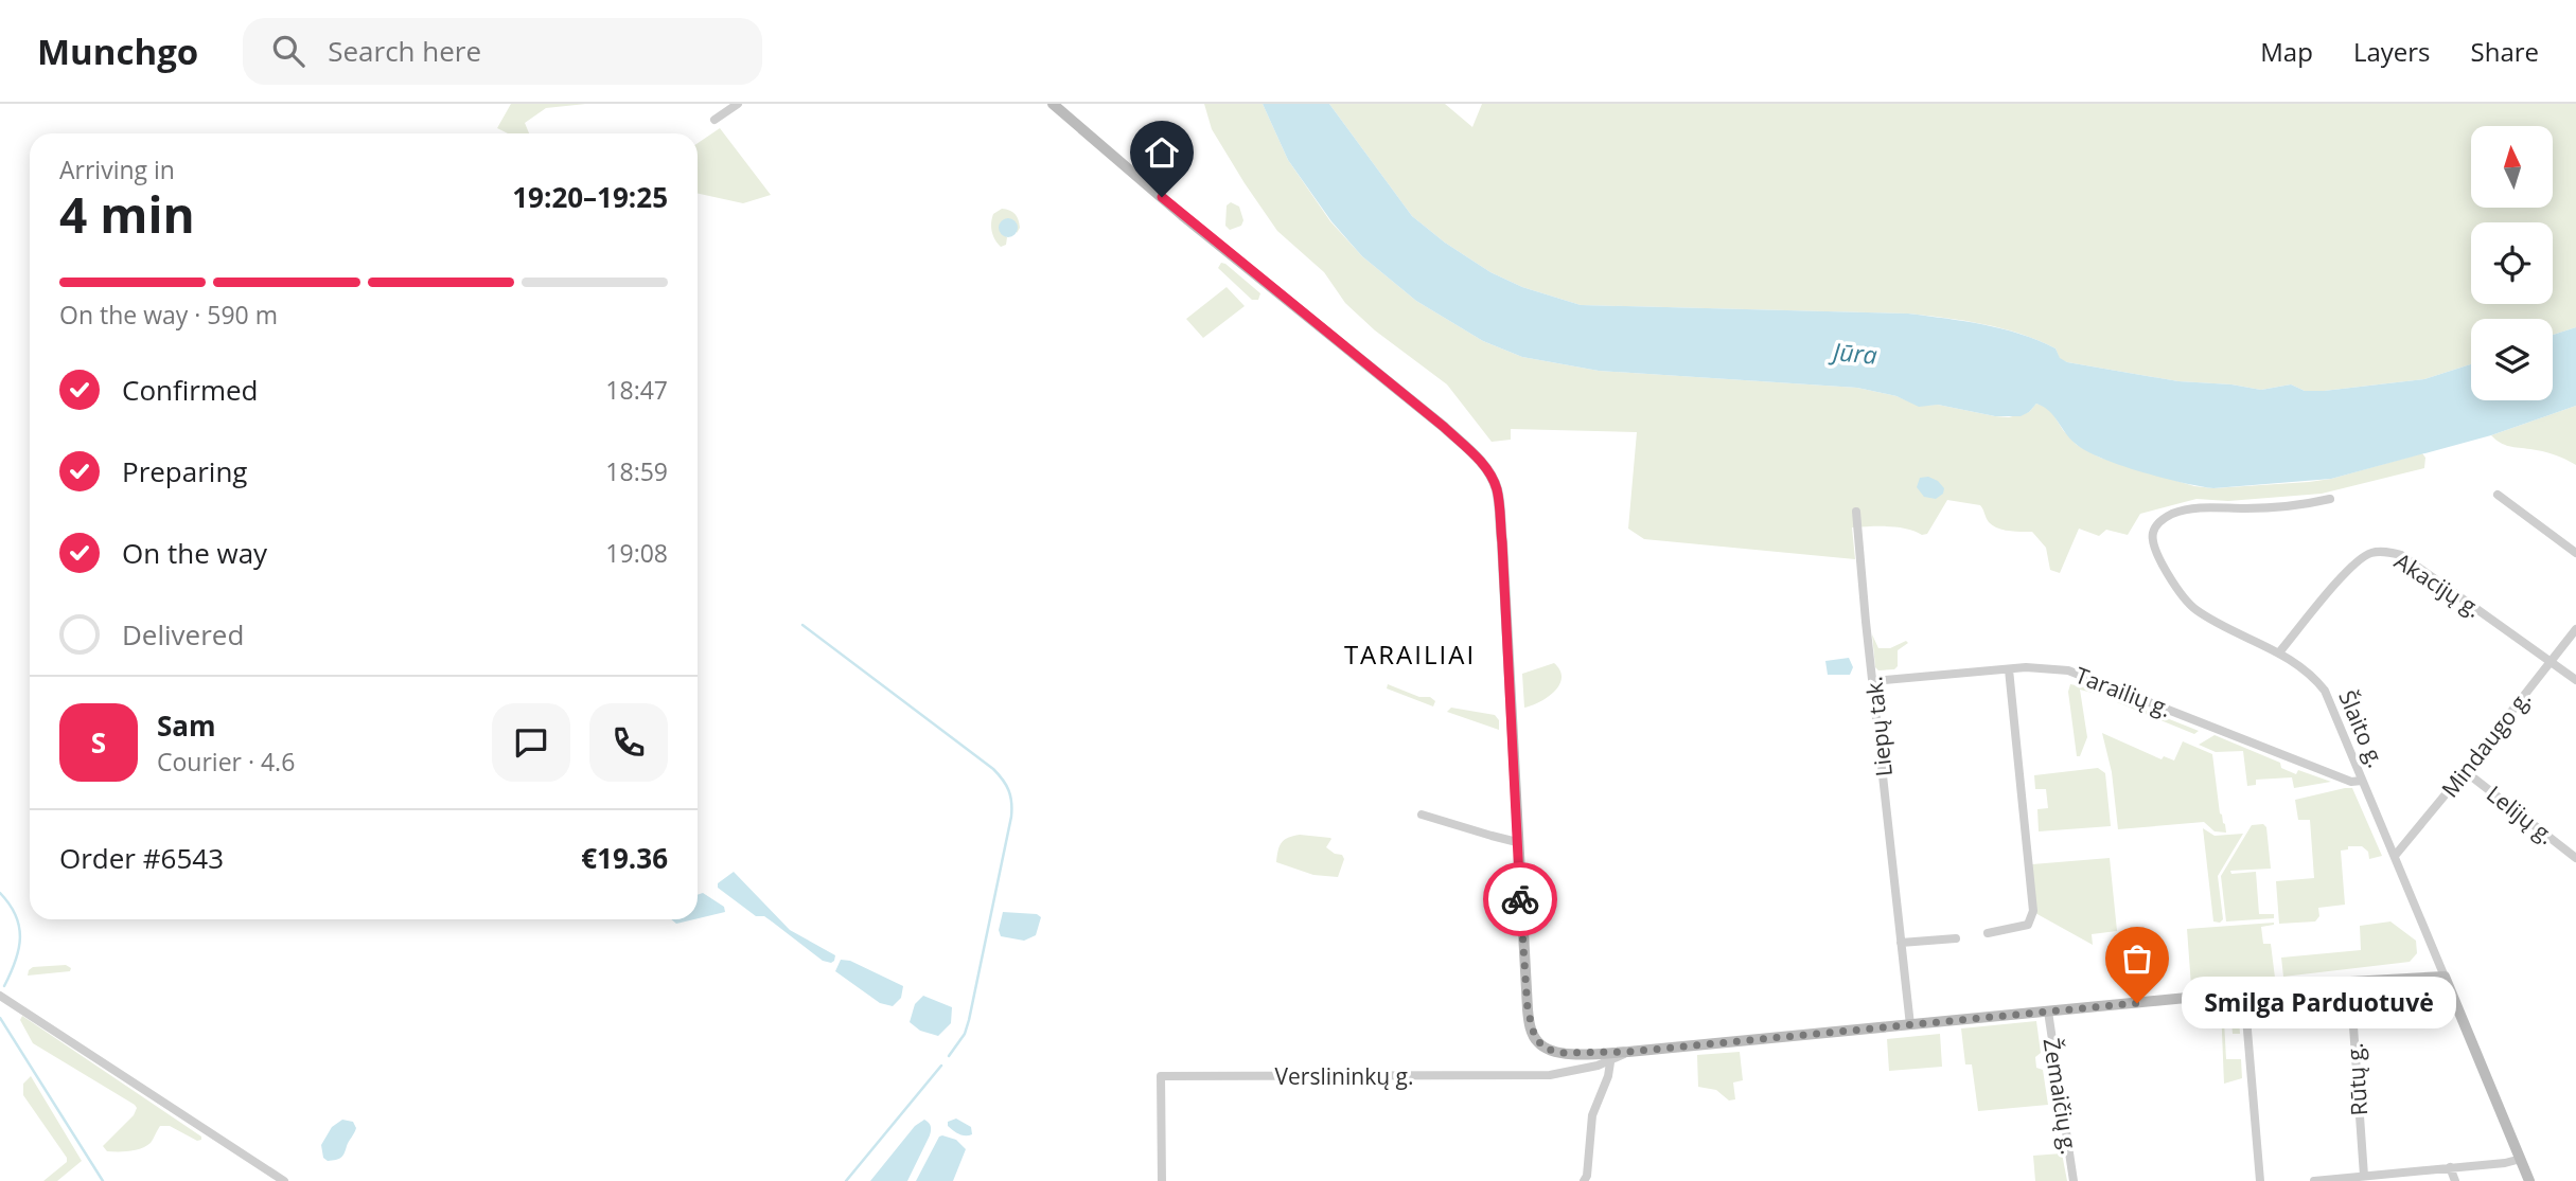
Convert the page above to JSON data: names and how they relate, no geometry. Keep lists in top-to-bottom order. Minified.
{"streets":{"main road":["Šlaito g."],"street":["Akacijų g.","Tarailių g.","Liepų tak.","Mindaugo g.","Lelijų g.","Verslininkų g.","Rūtų g.","Žemaičių g."]},"crossings":[["Akacijų g.","Šlaito g."],["Akacijų g.","Mindaugo g."],["Tarailių g.","Liepų tak."],["Tarailių g.","Šlaito g."],["Šlaito g.","Mindaugo g."],["Mindaugo g.","Lelijų g."]],"districts":["TARAILIAI"],"water":["Jūra"],"places":["Smilga Parduotuvė"],"north":"top","page":{"header":"Munchgo","search":"Search here","nav":["Map","Layers","Share"],"heading":["4 min","Arriving in","19:20–19:25"],"panel":["Sam","Courier · 4.6","Order #6543","€19.36"],"bar":"On the way · 590 m","list":[["Confirmed","18:47"],["Preparing","18:59"],["On the way","19:08"],"Delivered"],"round":"S","bubble":"Smilga Parduotuvė"}}
